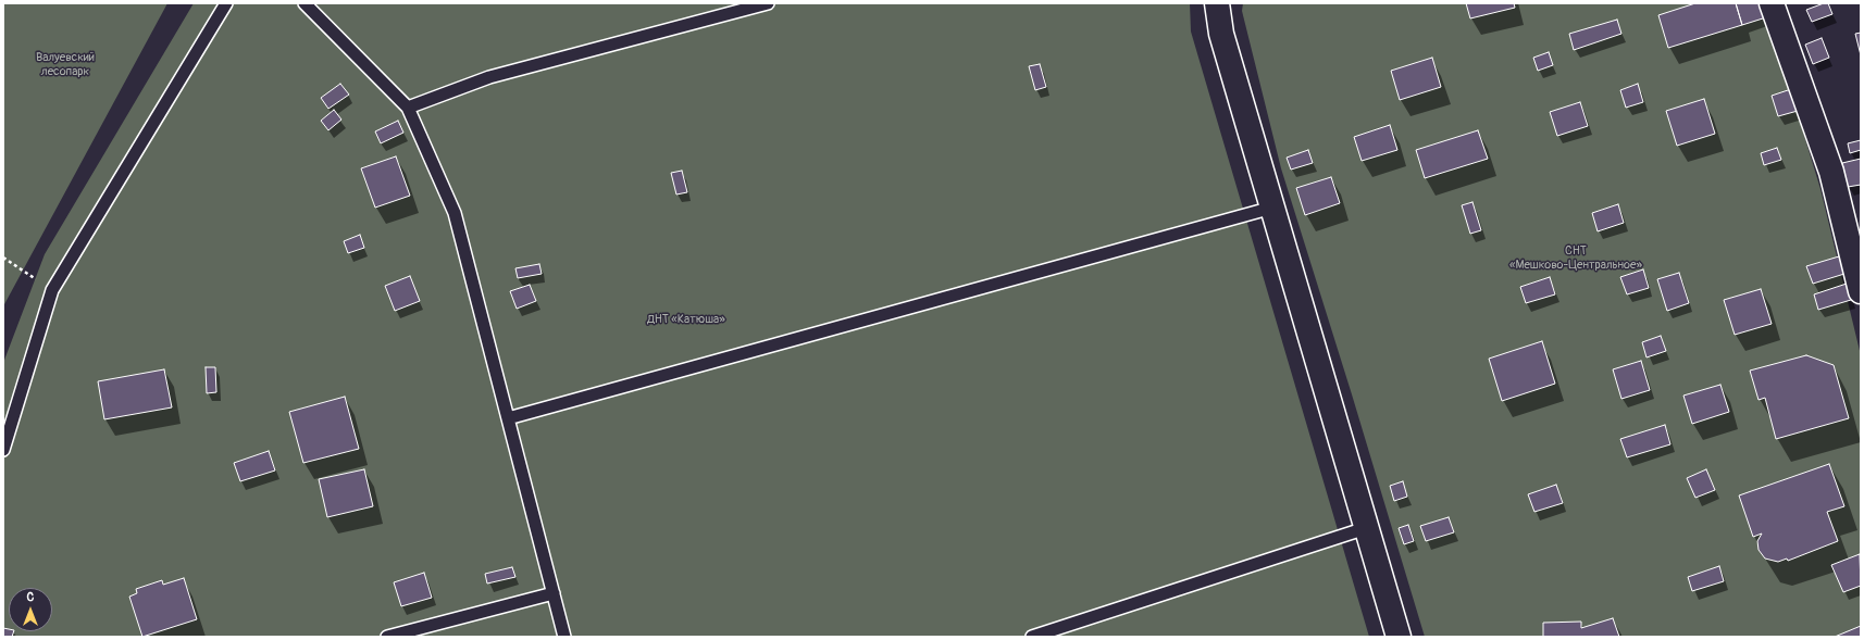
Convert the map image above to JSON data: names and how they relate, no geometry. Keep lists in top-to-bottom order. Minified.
{"parks":["Валуевский лесопарк","СНТ «Мешково-Центральное»","ДНТ «Катюша»"],"north":"top"}
